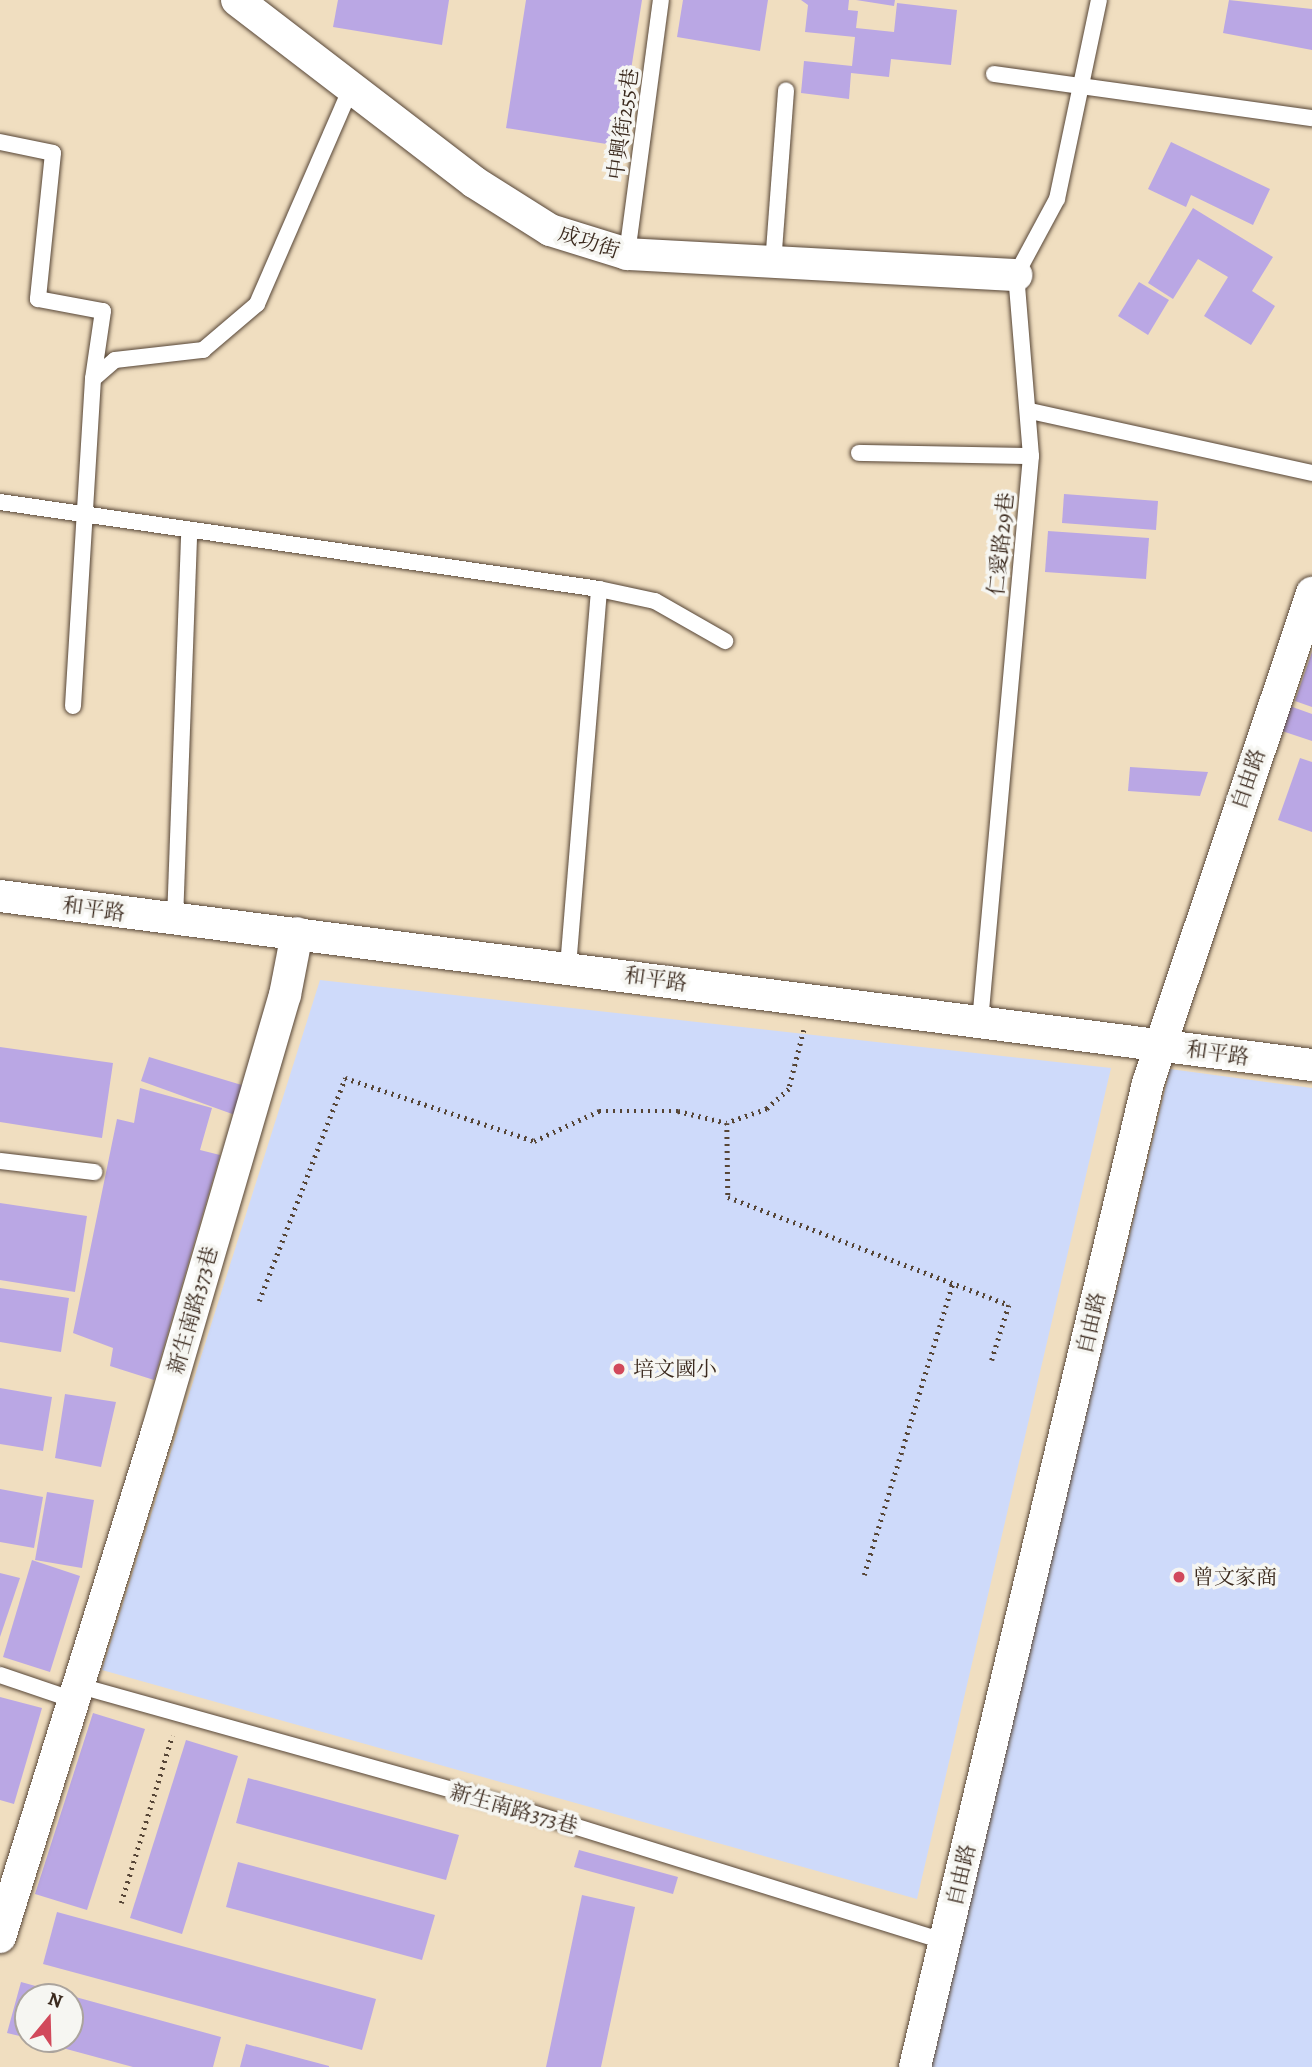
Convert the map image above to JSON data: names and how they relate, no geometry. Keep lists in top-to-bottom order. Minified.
{"streets":{"street":["成功街","自由路","和平路","新生南路373巷"],"lane":["中興街255巷","仁愛路29巷"]},"crossings":[["中興街255巷","成功街"],["成功街","仁愛路29巷"],["仁愛路29巷","和平路"],["自由路","和平路"],["自由路","新生南路373巷"],["和平路","新生南路373巷"]],"places":["培文國小","曾文家商"],"north":"top"}
